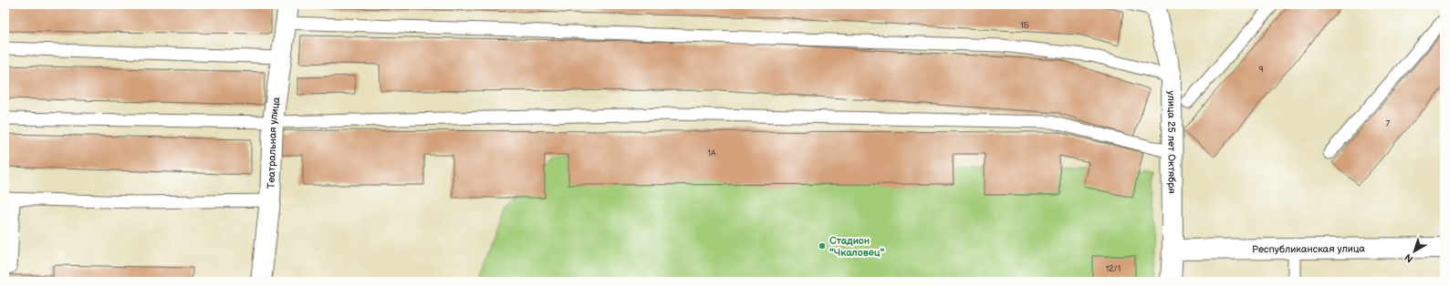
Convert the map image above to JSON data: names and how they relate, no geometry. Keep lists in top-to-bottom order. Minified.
{"streets":{"street":["улица 25 лет Октября","Театральная улица","Республиканская улица"]},"crossings":[["улица 25 лет Октября","Республиканская улица"]],"places":["Стадион \"Чкаловец\""],"house_numbers":["1Б","9","7","1А","12/1"],"north":"bottom left"}
